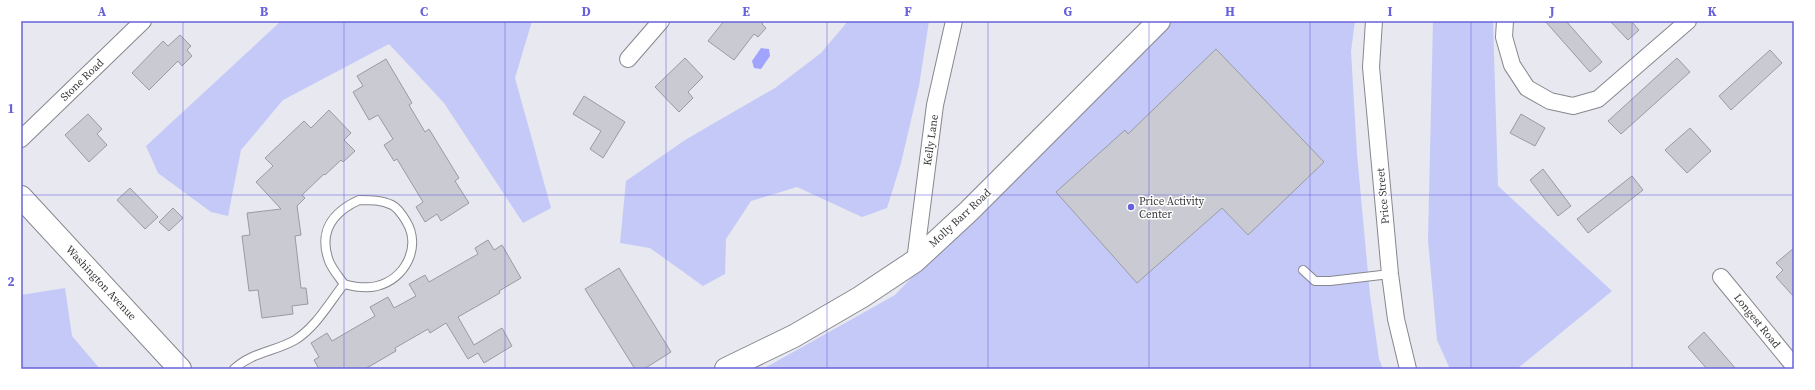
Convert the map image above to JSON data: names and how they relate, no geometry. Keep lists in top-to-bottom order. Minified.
{"streets":{"main road":["Molly Barr Road","Washington Avenue"],"street":["Stone Road","Kelly Lane","Price Street","Longest Road"]},"crossings":[["Kelly Lane","Molly Barr Road"]],"places":["Price Activity Center"],"grid":{"columns":["A","B","C","D","E","F","G","H","I","J","K"],"rows":["1","2"]}}
